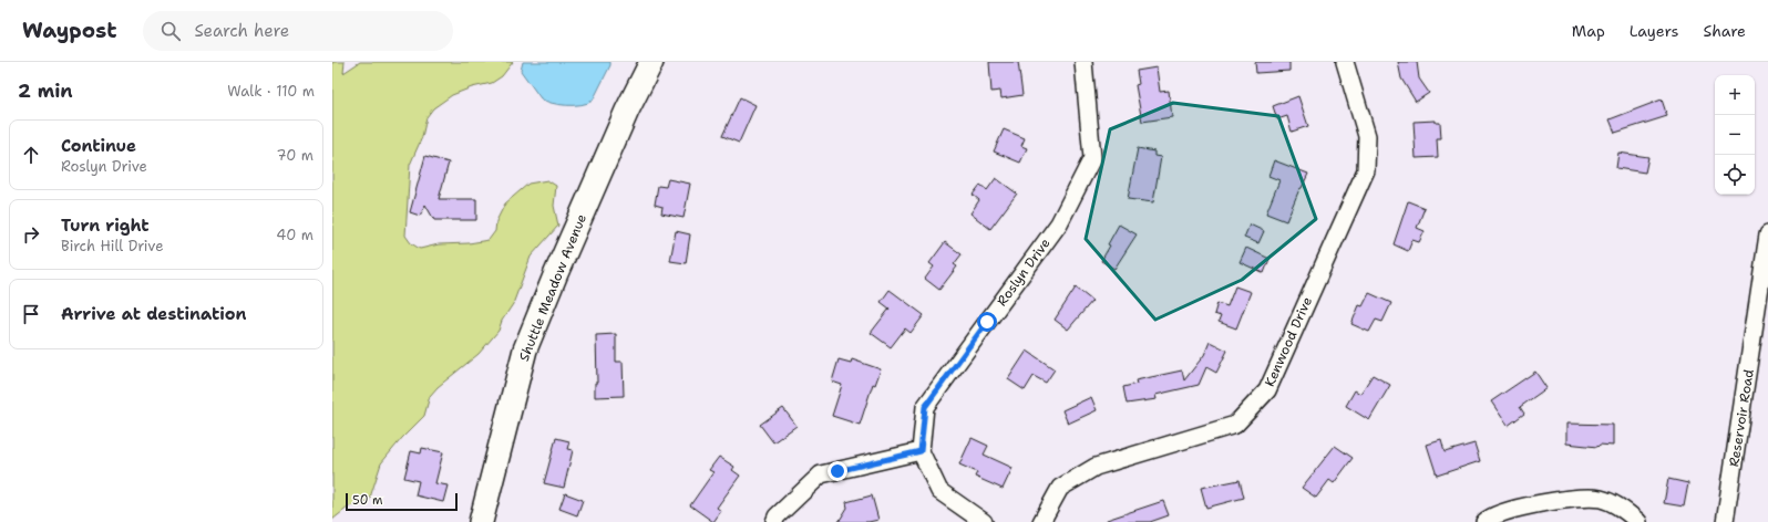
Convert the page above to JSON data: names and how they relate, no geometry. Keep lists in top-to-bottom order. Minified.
{"streets":{"street":["Roslyn Drive","Shuttle Meadow Avenue","Kenwood Drive","Reservoir Road"]},"scale_bar":"50 m","page":{"header":"Waypost","search":"Search here","nav":["Map","Layers","Share"],"heading":["2 min","Walk · 110 m"],"map_buttons":["+","−"],"list":[["Continue","Roslyn Drive","70 m"],["Turn right","Birch Hill Drive","40 m"],"Arrive at destination"],"scale":"50 m"}}
